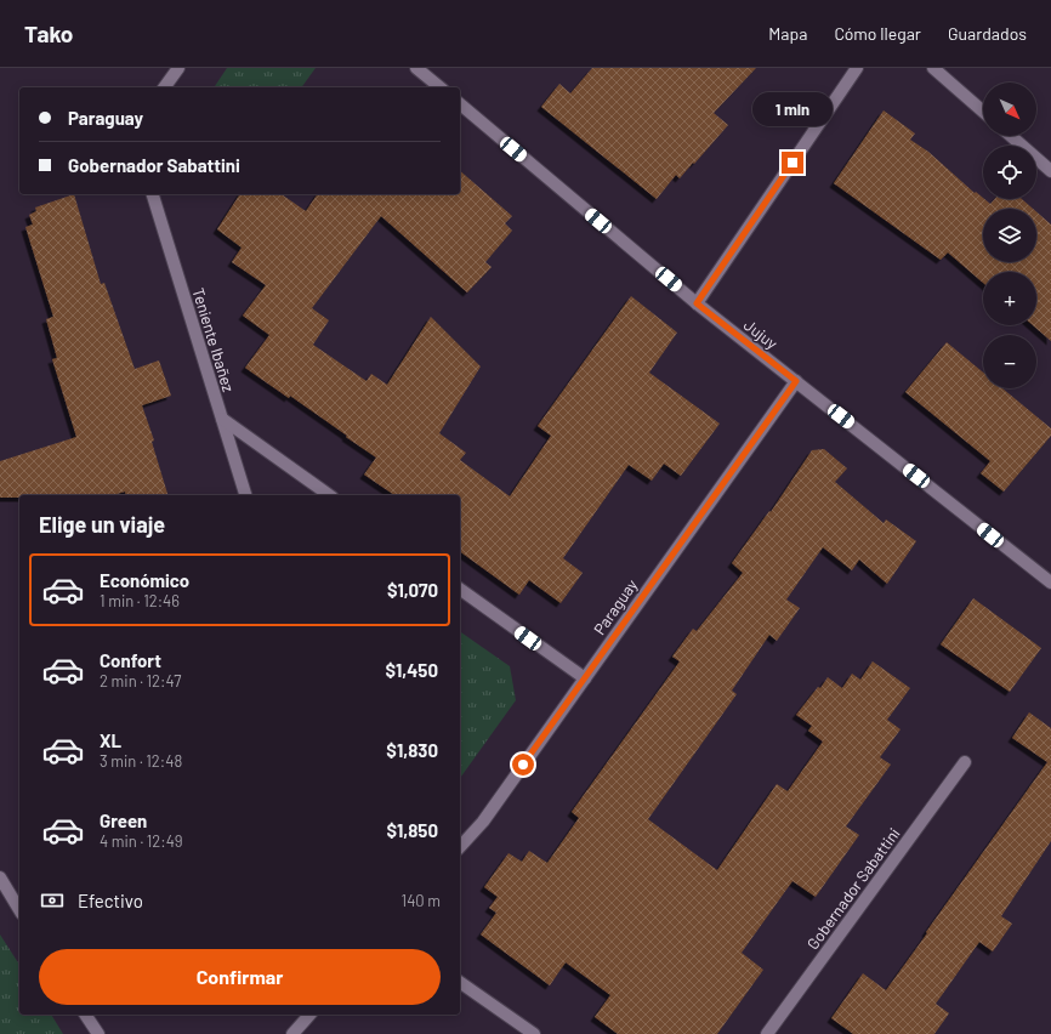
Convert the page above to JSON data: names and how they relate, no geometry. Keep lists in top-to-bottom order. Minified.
{"streets":{"street":["Jujuy","Teniente Ibañez","Paraguay","Gobernador Sabattini"]},"crossings":[["Jujuy","Paraguay"]],"north":"bottom right","page":{"header":"Tako","nav":["Mapa","Cómo llegar","Guardados"],"map_buttons":["+","−"],"banner":["Paraguay","Gobernador Sabattini"],"bubble":"1 min","heading":"Elige un viaje","list":[{"name":"Económico","note":"1 min · 12:46","value":"$1,070"},{"name":"Confort","note":"2 min · 12:47","value":"$1,450"},{"name":"XL","note":"3 min · 12:48","value":"$1,830"},{"name":"Green","note":"4 min · 12:49","value":"$1,850"}],"pay":["Efectivo","140 m"],"buttons":"Confirmar"}}
